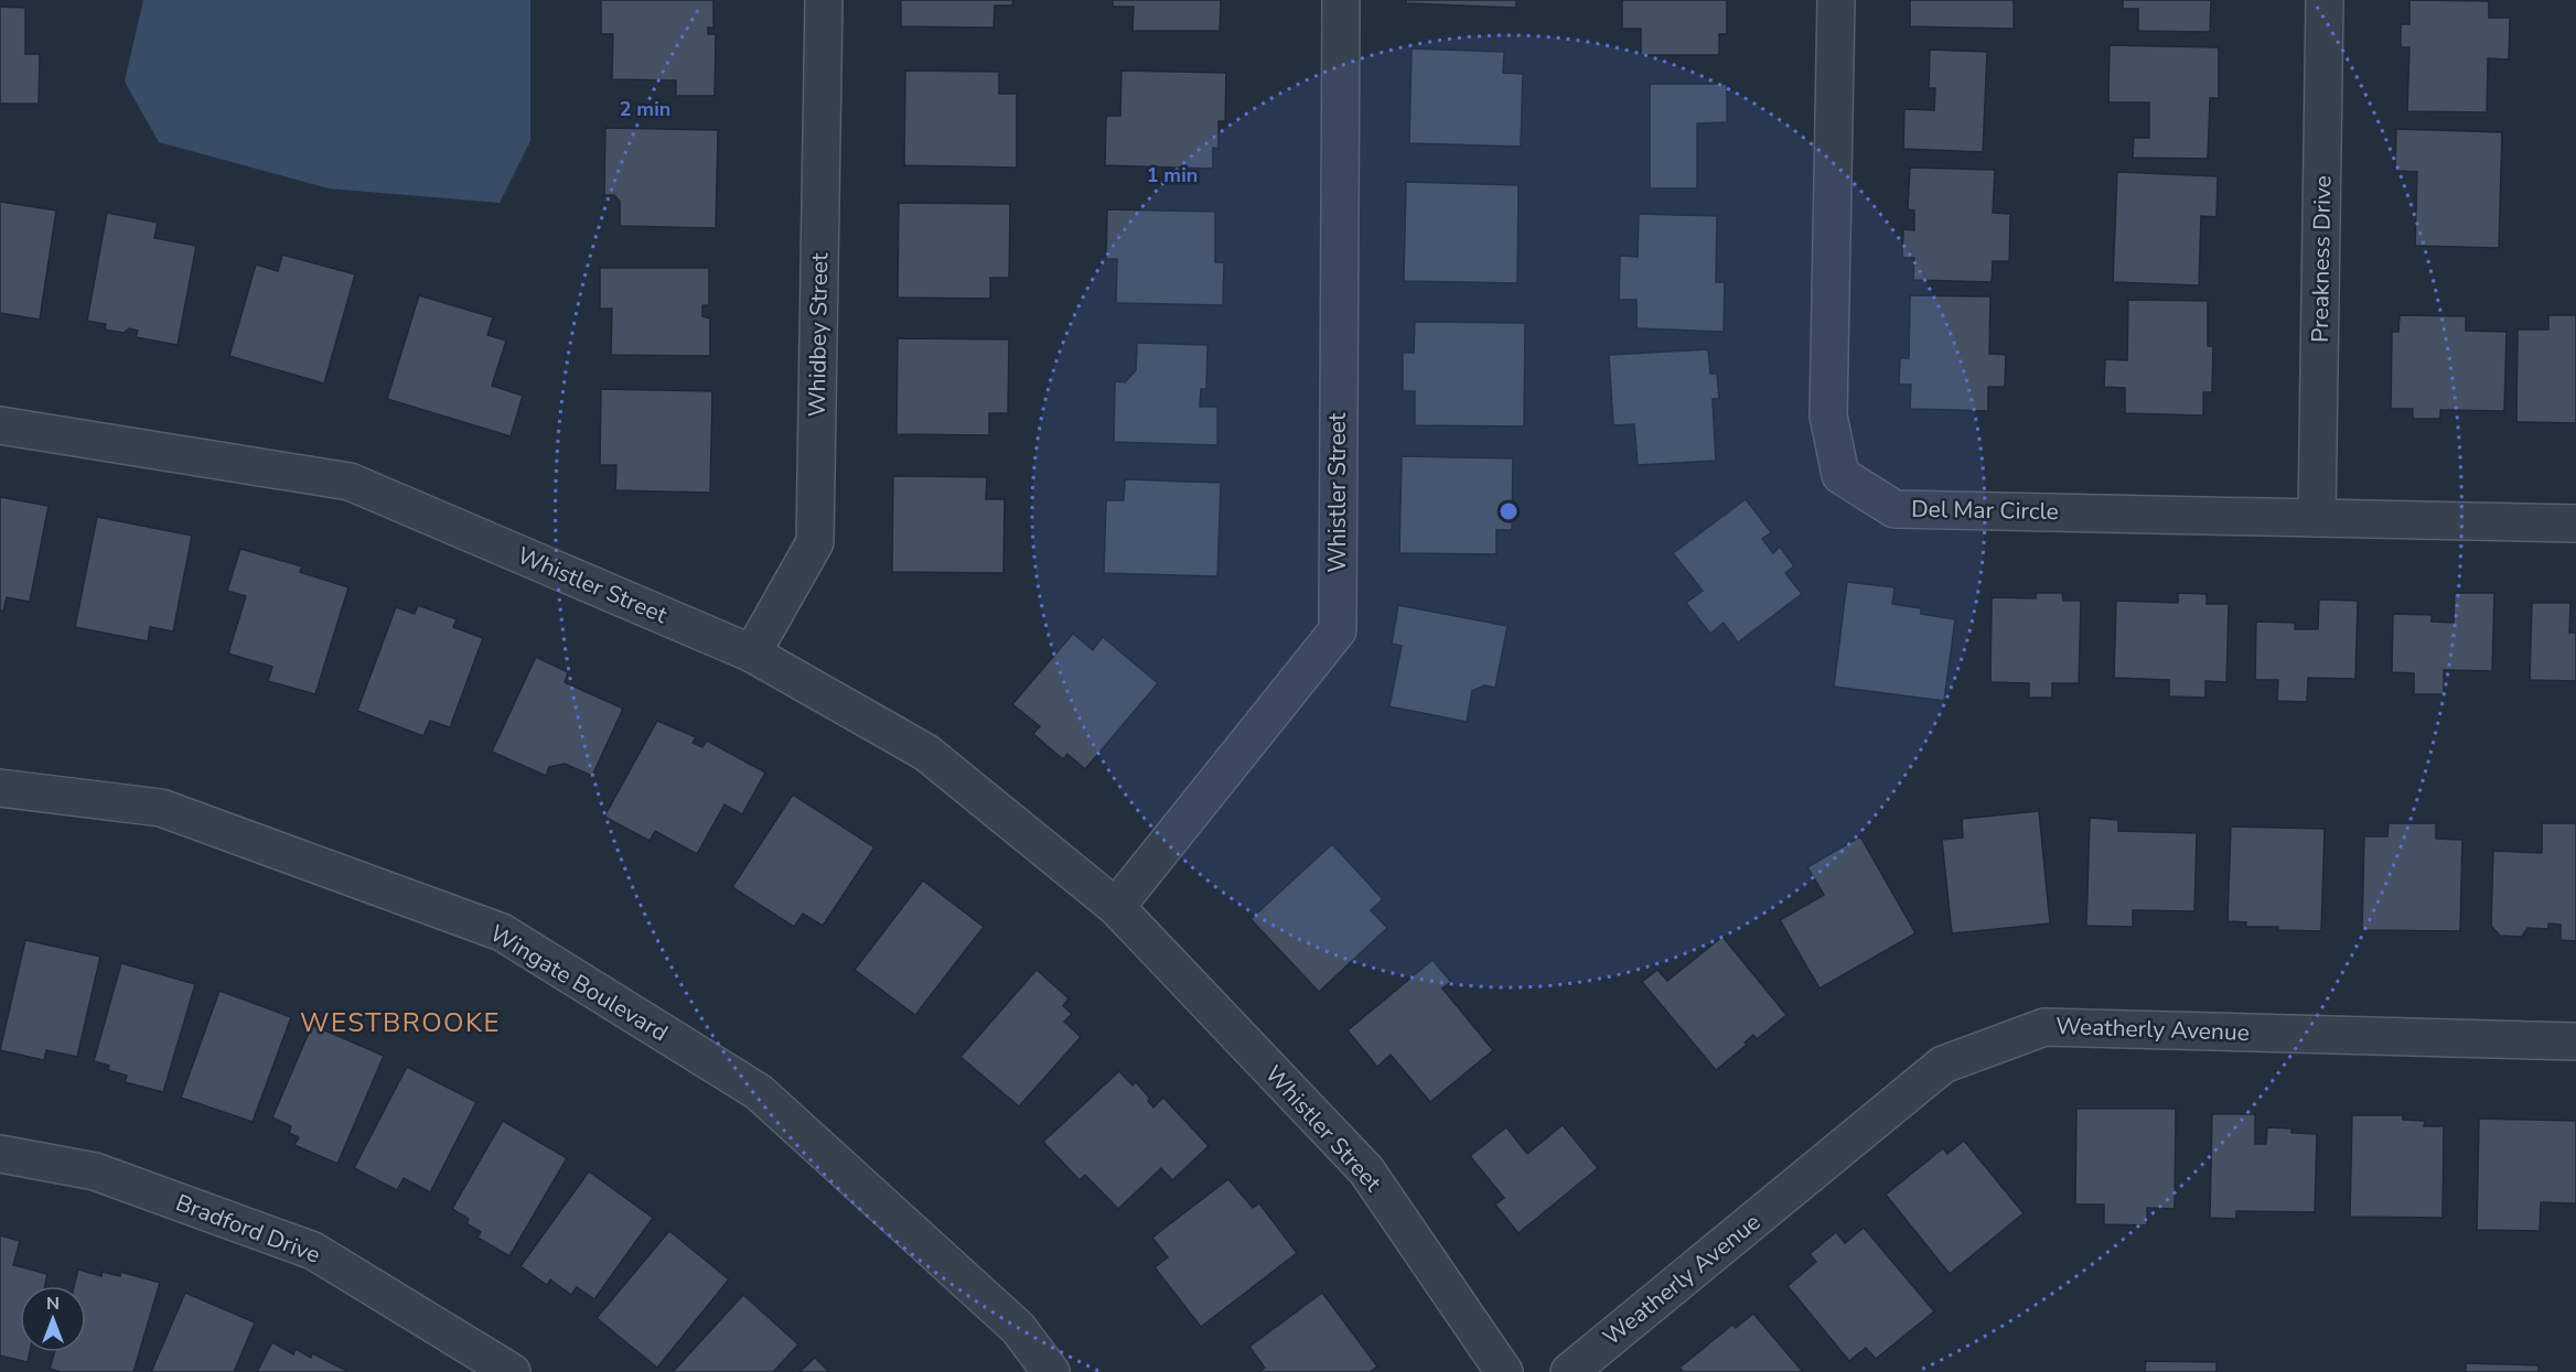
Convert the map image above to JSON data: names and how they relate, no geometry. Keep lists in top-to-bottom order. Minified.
{"streets":{"street":["Preakness Drive","Whidbey Street","Whistler Street","Del Mar Circle","Wingate Boulevard","Weatherly Avenue","Bradford Drive"]},"crossings":[["Preakness Drive","Del Mar Circle"],["Whidbey Street","Whistler Street"]],"districts":["WESTBROOKE"],"north":"top","rings":["2 min","1 min"]}
